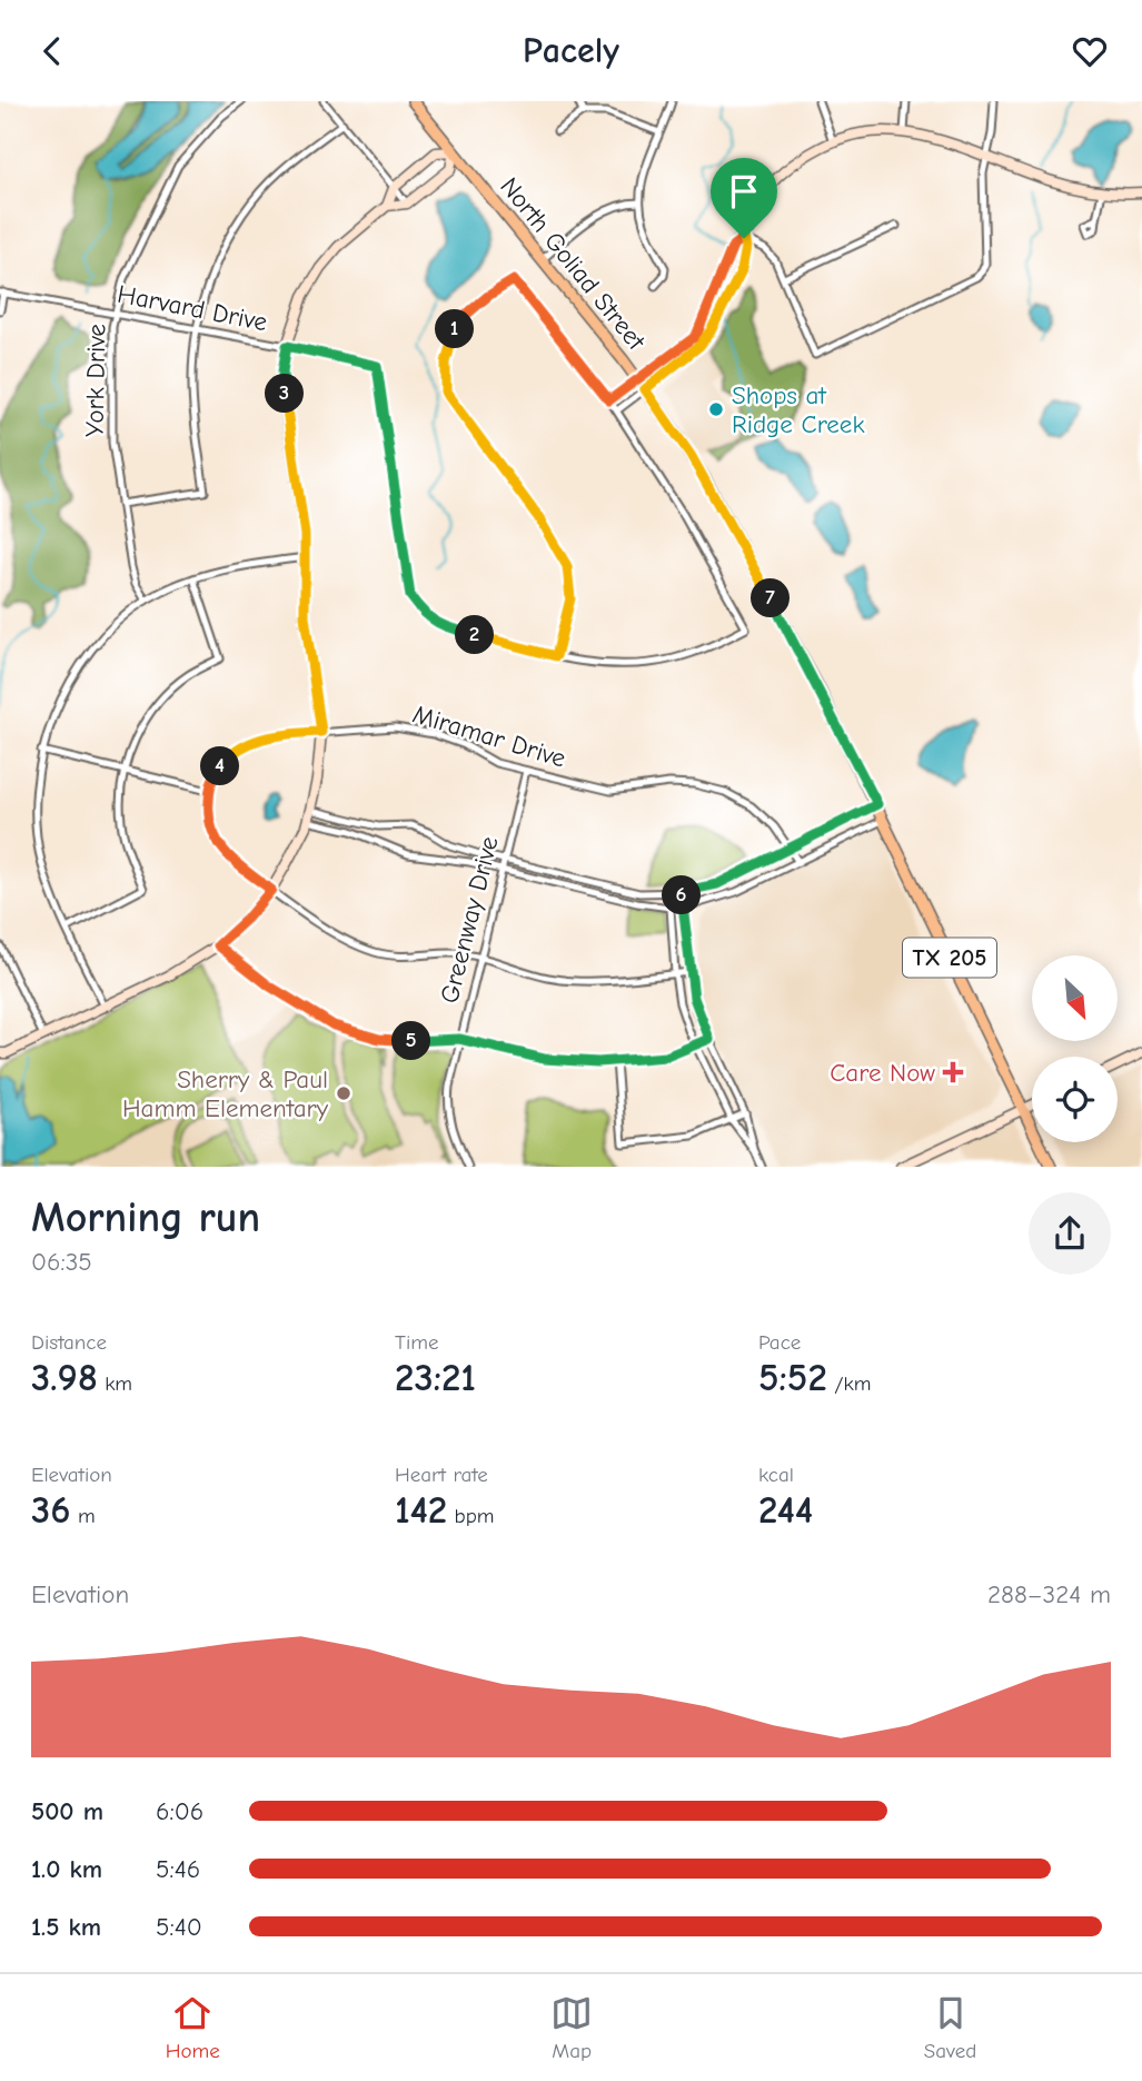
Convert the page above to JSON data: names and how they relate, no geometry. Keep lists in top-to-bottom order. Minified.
{"streets":{"main road":["North Goliad Street","TX 205"],"street":["Harvard Drive","York Drive","Miramar Drive","Greenway Drive"]},"crossings":[["Harvard Drive","York Drive"],["Miramar Drive","Greenway Drive"]],"places":{"other":["Shops at Ridge Creek","Sherry & Paul Hamm Elementary"],"health":["Care Now"]},"north":"bottom right","page":{"header":"Pacely","pins":["1","3","7","2","4","6","5"],"heading":["Morning run","06:35"],"stats":[["Distance","3.98 km"],["Time","23:21"],["Pace","5:52 /km"],["Elevation","36 m"],["Heart rate","142 bpm"],["kcal","244"]],"chart":["Elevation","288–324 m"],"list":[{"name":"500 m","note":"6:06"},{"name":"1.0 km","note":"5:46"},{"name":"1.5 km","note":"5:40"}],"tabs":["Home","Map","Saved"]}}
